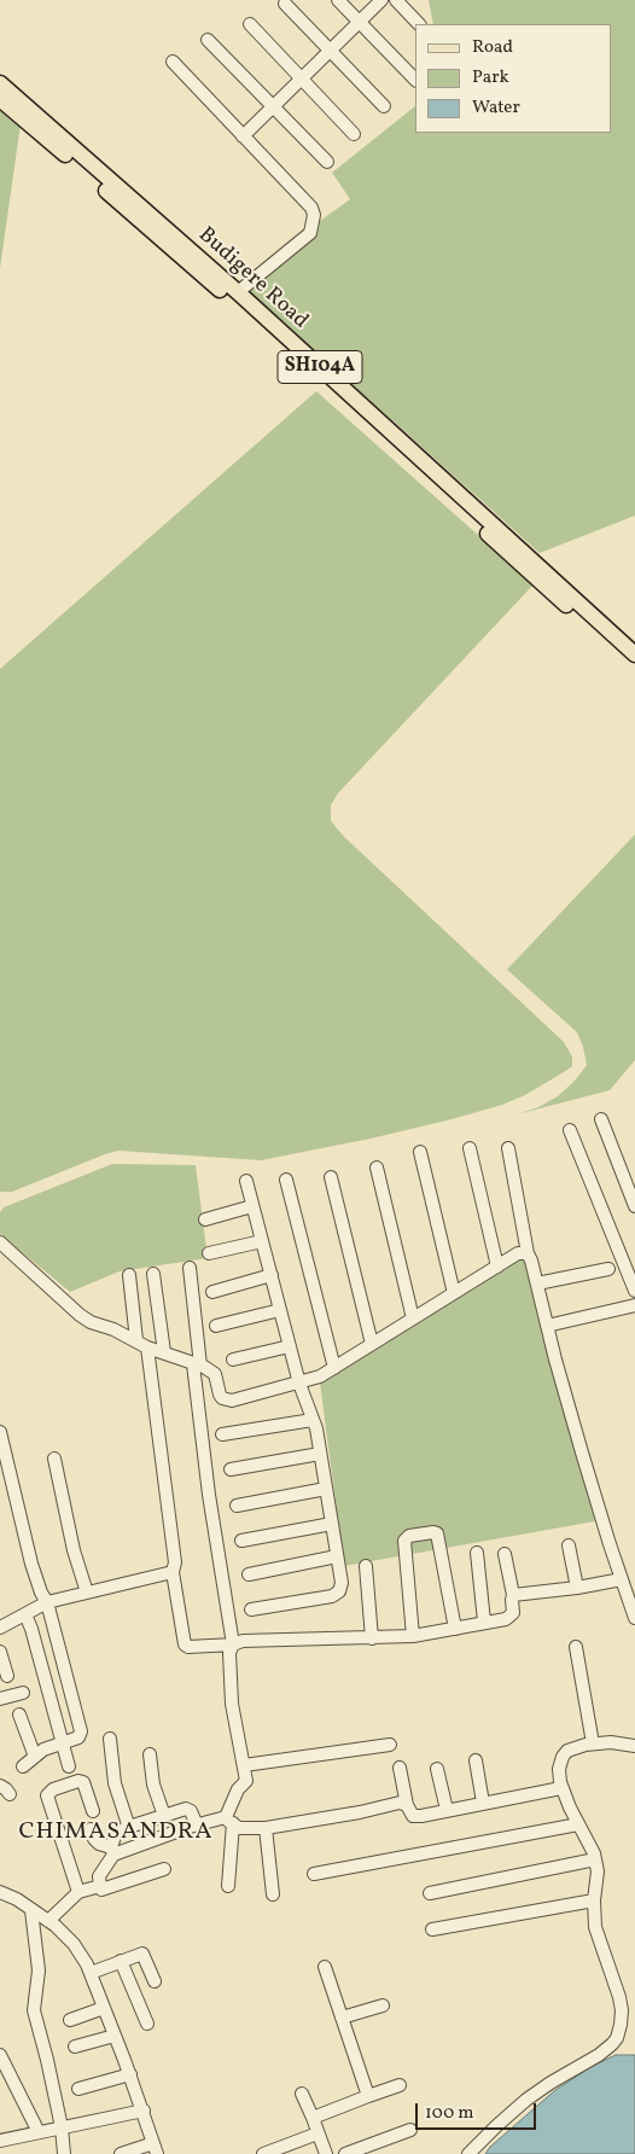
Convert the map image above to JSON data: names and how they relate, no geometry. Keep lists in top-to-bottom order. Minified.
{"streets":{"main road":["Budigere Road","SH104A"]},"districts":["CHIMASANDRA"],"legend":["Road","Park","Water"],"scale_bar":"100 m"}
